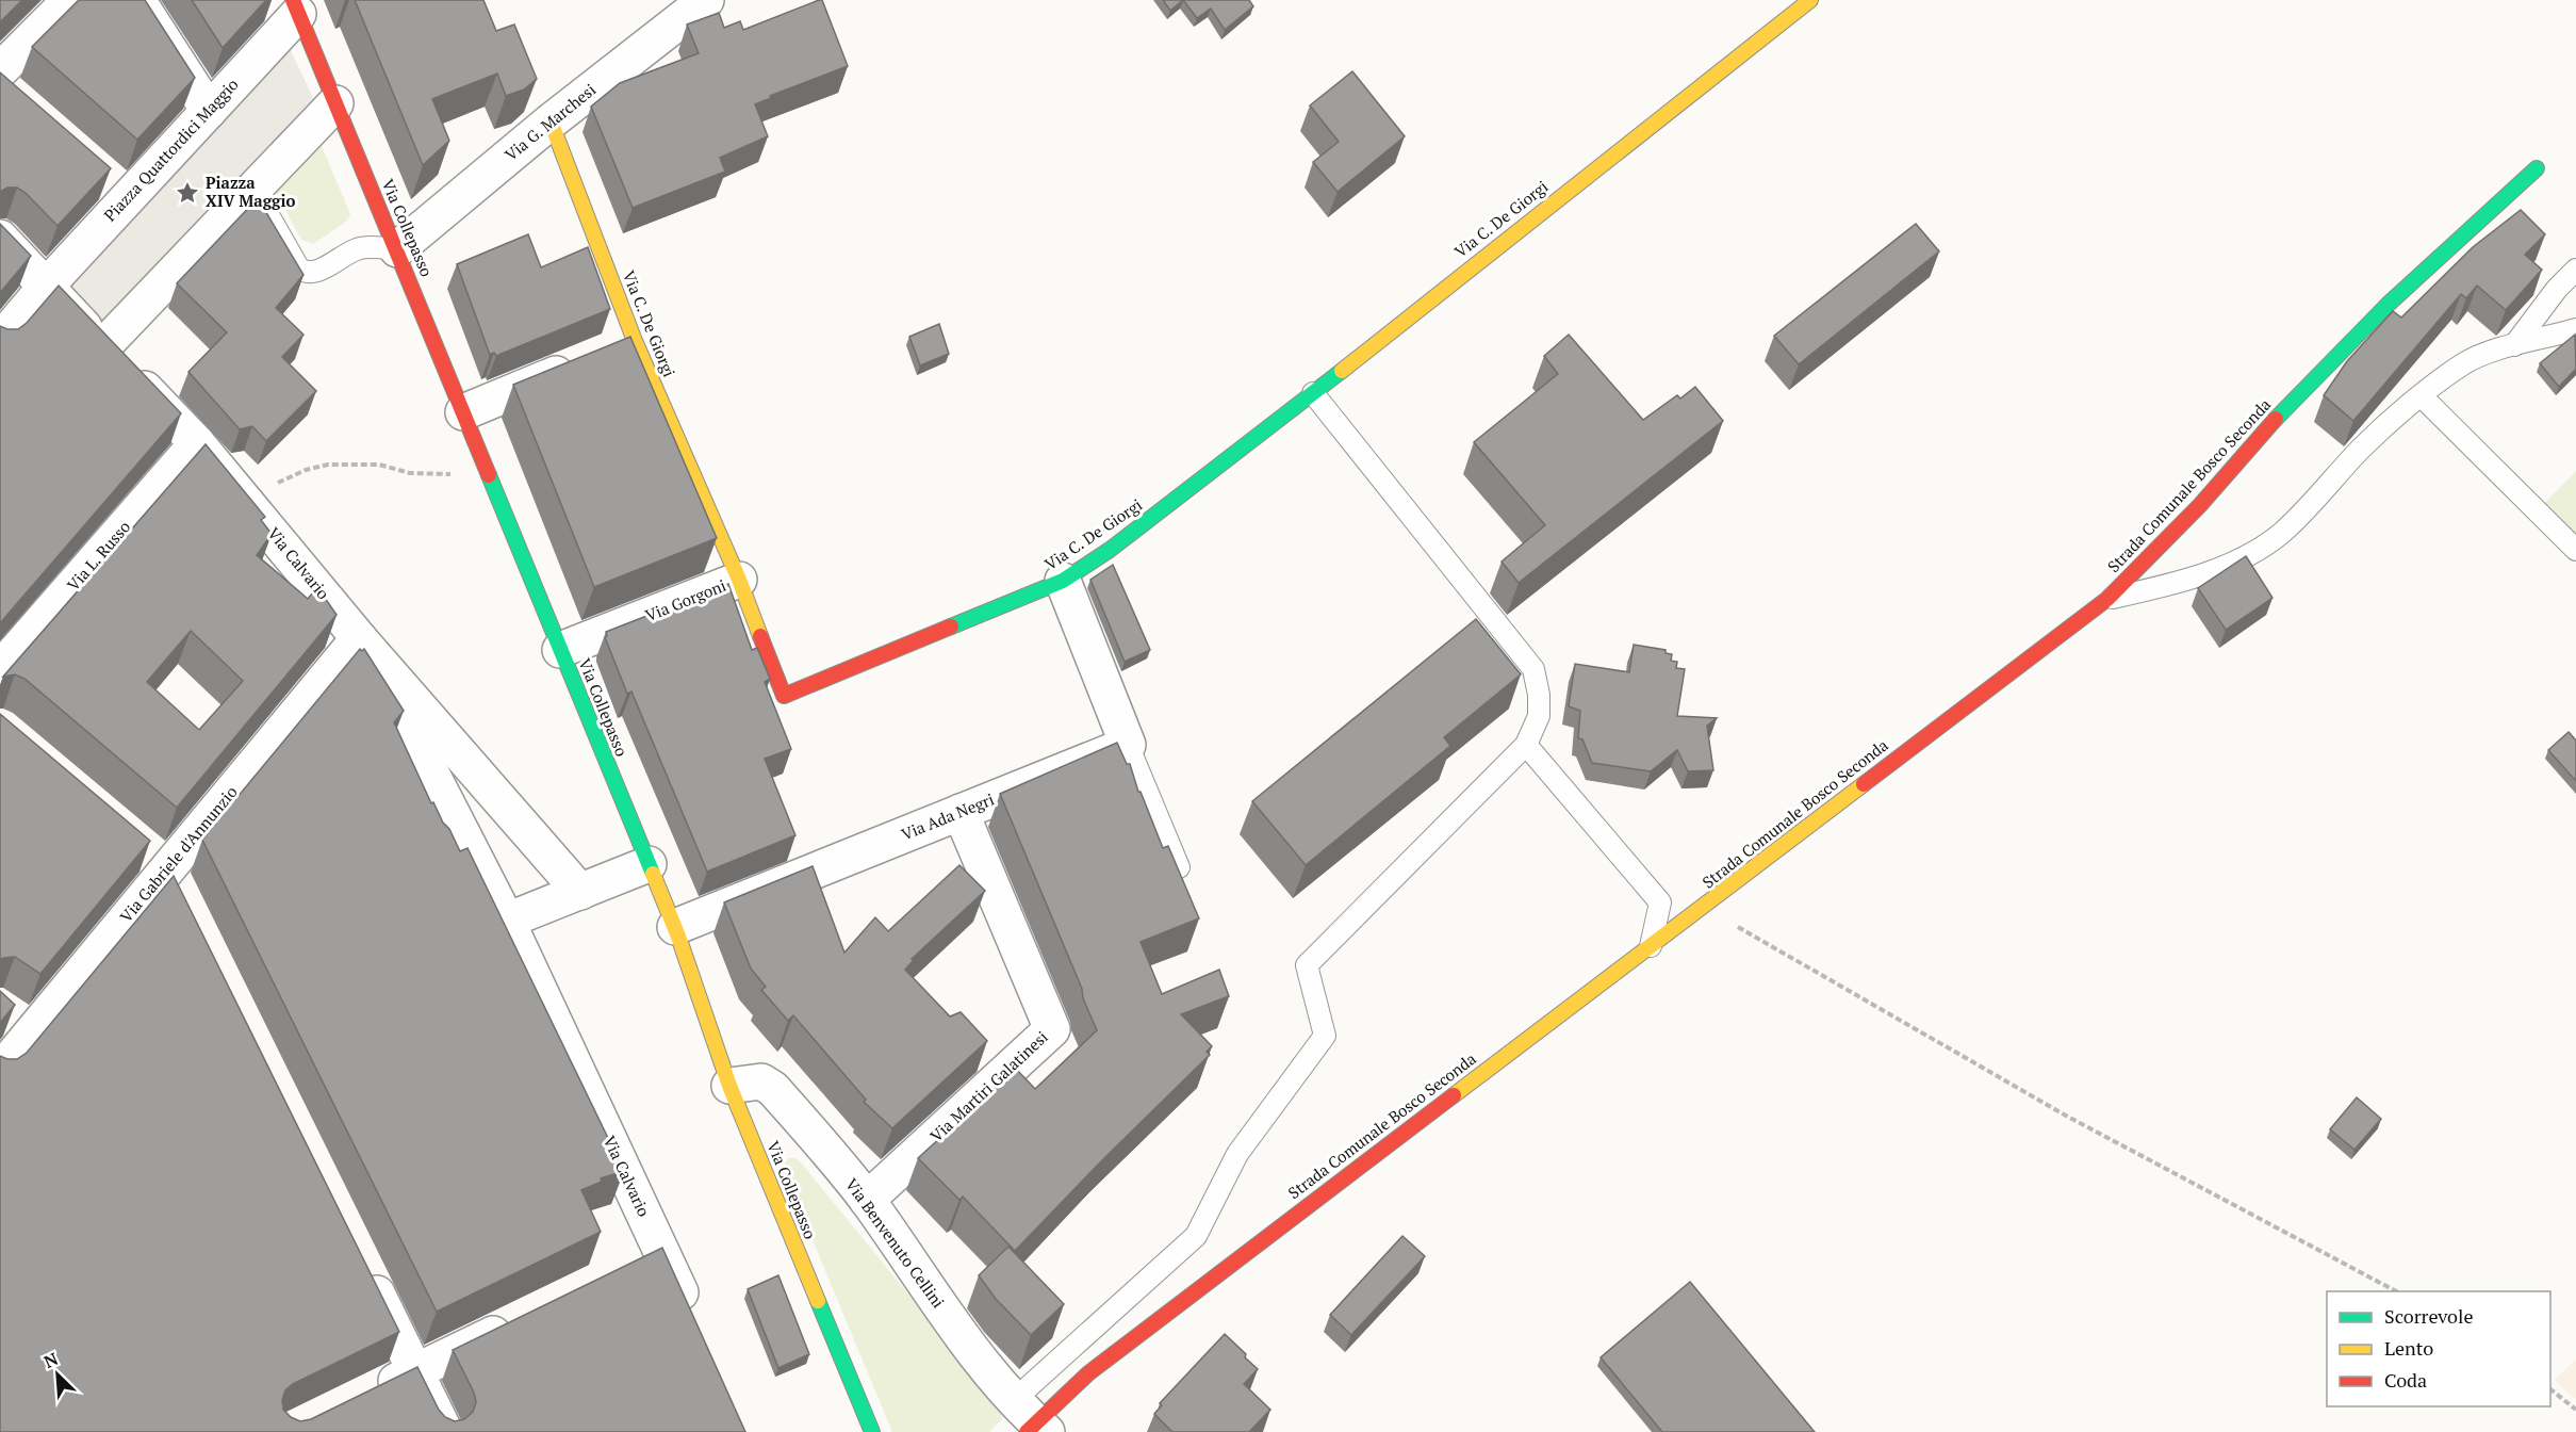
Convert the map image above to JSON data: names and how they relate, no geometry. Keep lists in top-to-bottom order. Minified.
{"streets":{"street":["Via G. Marchesi","Piazza Quattordici Maggio","Via C. De Giorgi","Via Collepasso","Strada Comunale Bosco Seconda","Via L. Russo","Via Calvario","Via Gorgoni","Via Ada Negri","Via Gabriele d'Annunzio","Via Martiri Galatinesi","Via Benvenuto Cellini"]},"crossings":[["Via G. Marchesi","Via C. De Giorgi"],["Via G. Marchesi","Via Collepasso"],["Piazza Quattordici Maggio","Via Collepasso"],["Piazza Quattordici Maggio","Via Calvario"],["Via C. De Giorgi","Via Gorgoni"],["Via Collepasso","Via Gorgoni"],["Via Collepasso","Via Ada Negri"],["Via Collepasso","Via Benvenuto Cellini"],["Strada Comunale Bosco Seconda","Via Benvenuto Cellini"],["Via L. Russo","Via Calvario"],["Via Calvario","Via Gabriele d'Annunzio"],["Via Ada Negri","Via Martiri Galatinesi"],["Via Martiri Galatinesi","Via Benvenuto Cellini"]],"places":{"place":["Piazza XIV Maggio"]},"legend":["Scorrevole","Lento","Coda"],"north":"top left"}
